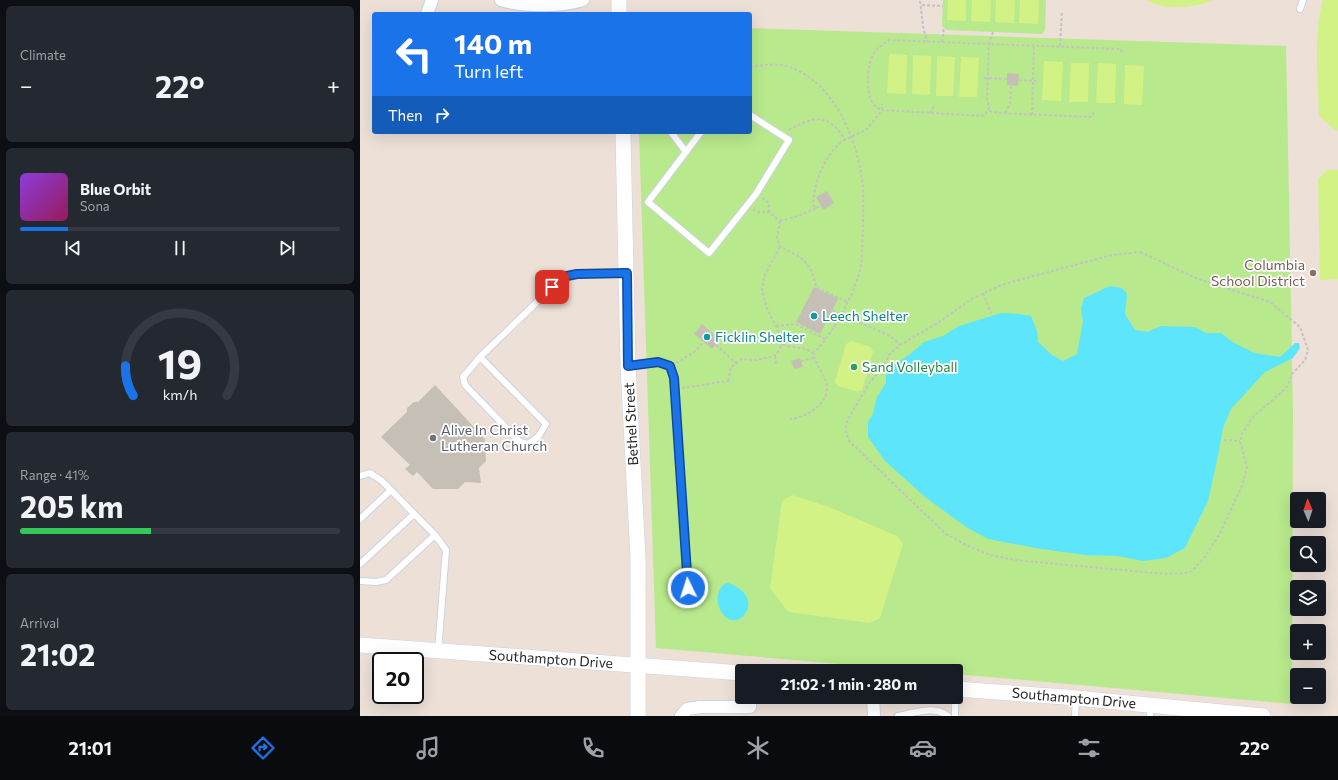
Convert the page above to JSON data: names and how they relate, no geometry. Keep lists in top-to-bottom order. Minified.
{"streets":{"street":["Bethel Street","Southampton Drive"]},"crossings":[["Bethel Street","Southampton Drive"]],"places":["Columbia School District","Leech Shelter","Ficklin Shelter","Sand Volleyball","Alive In Christ Lutheran Church"],"north":"top","page":{"tile":["Climate",["Range · 41%","205 km"],["Arrival","21:02"]],"turn":["140 m","Turn left"],"heat":["−","22°","+"],"then":"Then","song":["Blue Orbit","Sona"],"map_buttons":["+","−"],"limit":"20","trip":"21:02 · 1 min · 280 m","tabs":["21:01","22°"],"gauge":["19","km/h"]}}
